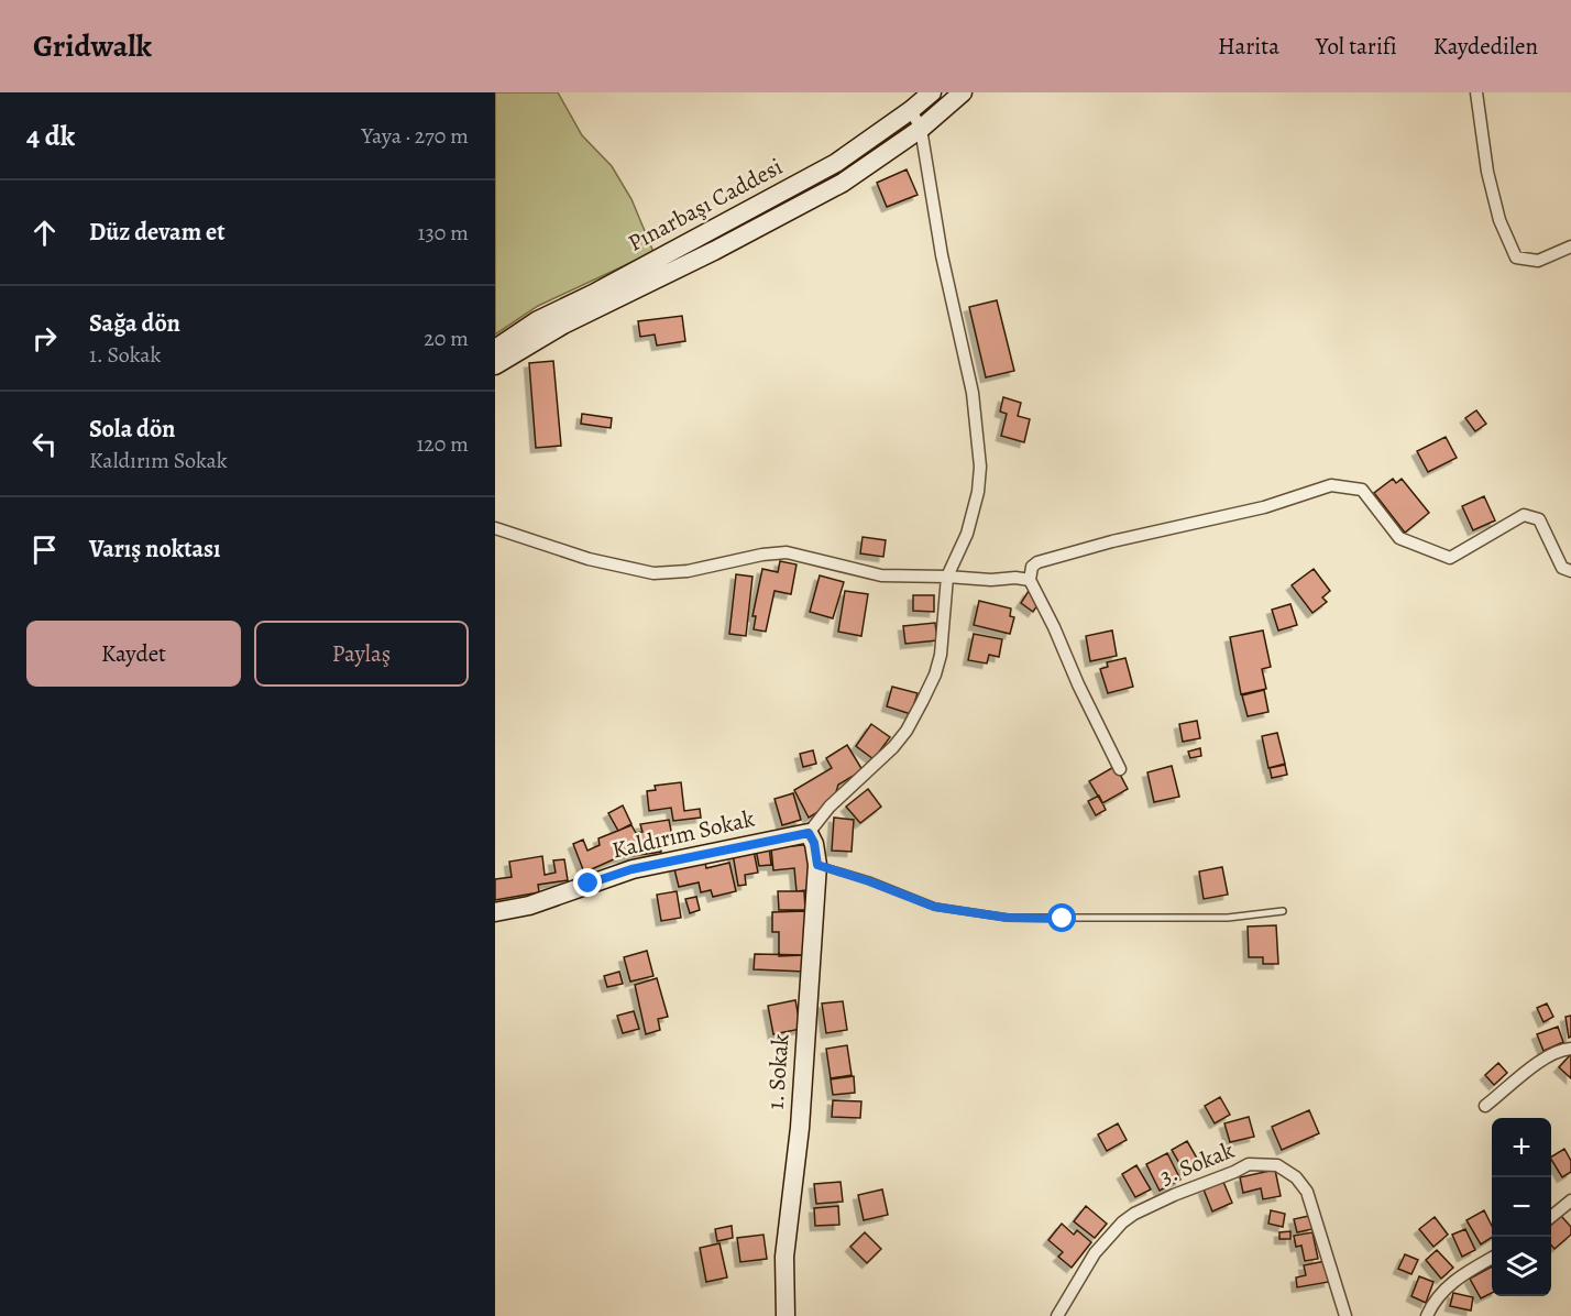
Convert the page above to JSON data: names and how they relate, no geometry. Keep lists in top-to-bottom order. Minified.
{"streets":{"street":["Pınarbaşı Caddesi","Kaldırım Sokak","1. Sokak","3. Sokak"]},"crossings":[["Kaldırım Sokak","1. Sokak"]],"page":{"header":"Gridwalk","nav":["Harita","Yol tarifi","Kaydedilen"],"heading":["4 dk","Yaya · 270 m"],"list":[["Düz devam et","130 m"],["Sağa dön","1. Sokak","20 m"],["Sola dön","Kaldırım Sokak","120 m"],"Varış noktası"],"buttons":["Kaydet","Paylaş"],"map_buttons":["+","−"]}}
